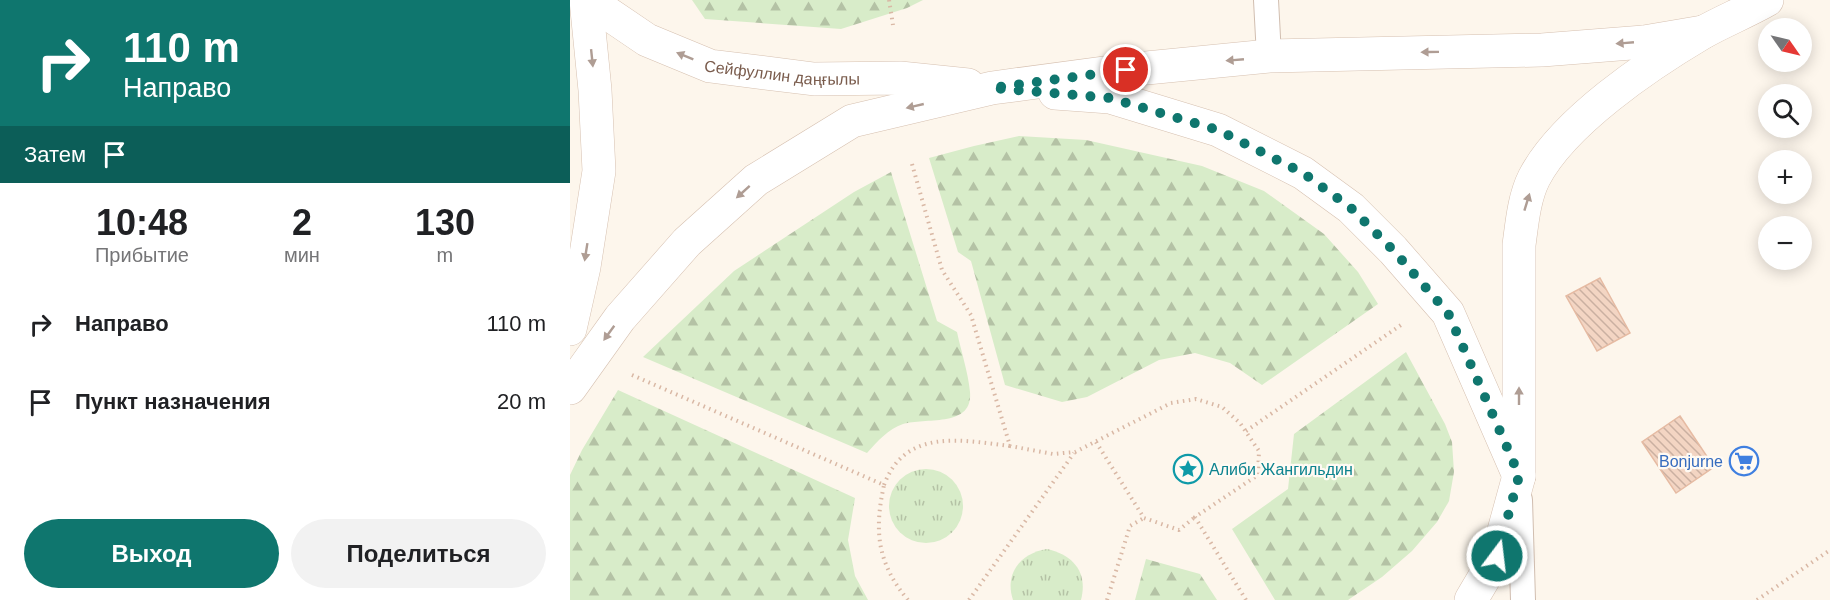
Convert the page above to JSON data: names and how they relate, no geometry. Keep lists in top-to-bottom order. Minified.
{"streets":{"main road":["Сейфуллин даңғылы"]},"places":{"supermarket":["Bonjurne"],"place":["Алиби Жангильдин"]},"north":"bottom right","page":{"turn":["110 m","Направо"],"map_buttons":["+","−"],"then":"Затем","eta":["10:48","Прибытие","2","мин","130","m"],"list":[{"name":"Направо","value":"110 m"},{"name":"Пункт назначения","value":"20 m"}],"buttons":["Выход","Поделиться"]}}
